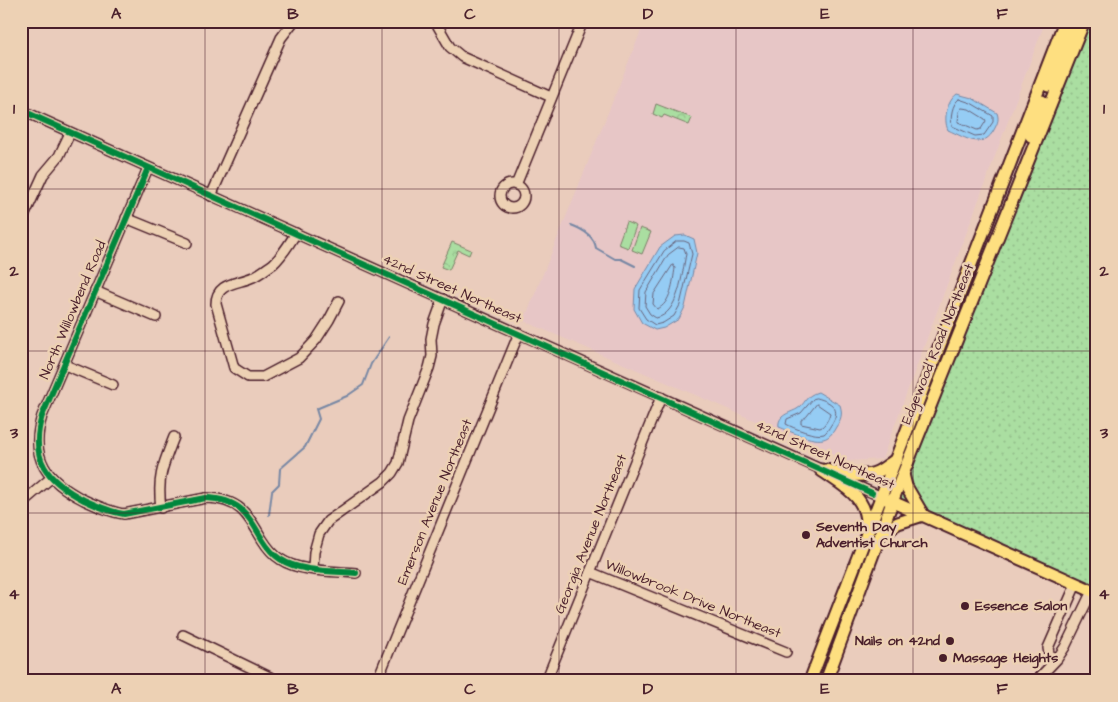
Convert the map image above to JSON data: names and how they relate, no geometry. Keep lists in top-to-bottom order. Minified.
{"streets":{"main road":["42nd Street Northeast","Edgewood Road Northeast"],"street":["North Willowbend Road","Emerson Avenue Northeast","Georgia Avenue Northeast","Willowbrook Drive Northeast"]},"crossings":[["42nd Street Northeast","North Willowbend Road"],["42nd Street Northeast","Edgewood Road Northeast"],["42nd Street Northeast","Emerson Avenue Northeast"],["42nd Street Northeast","Georgia Avenue Northeast"],["Georgia Avenue Northeast","Willowbrook Drive Northeast"]],"places":["Seventh Day Adventist Church","Essence Salon","Nails on 42nd","Massage Heights"],"grid":{"columns":["A","B","C","D","E","F"],"rows":["1","2","3","4"]}}
